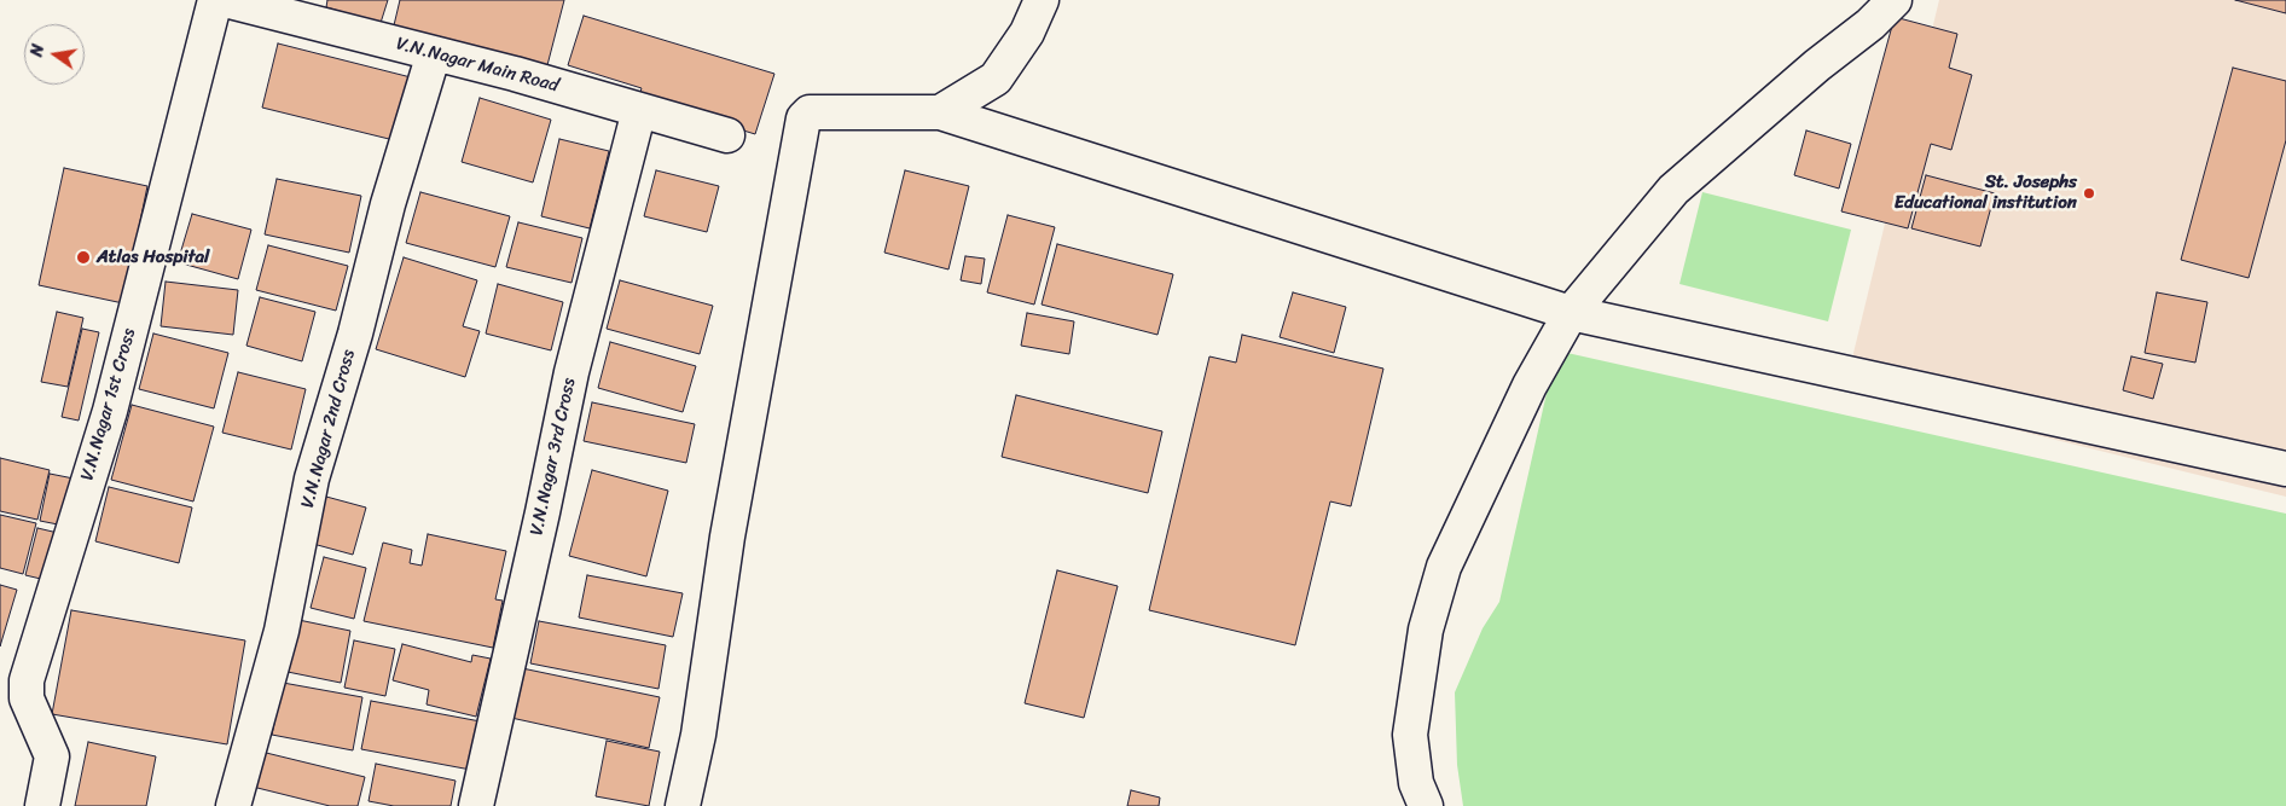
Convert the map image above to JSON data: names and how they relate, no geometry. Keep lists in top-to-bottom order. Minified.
{"streets":{"street":["V.N.Nagar Main Road","V.N.Nagar 1st Cross","V.N.Nagar 2nd Cross","V.N.Nagar 3rd Cross"]},"crossings":[["V.N.Nagar Main Road","V.N.Nagar 2nd Cross"],["V.N.Nagar Main Road","V.N.Nagar 3rd Cross"]],"places":["St. Josephs Educational institution","Atlas Hospital"],"north":"left"}
